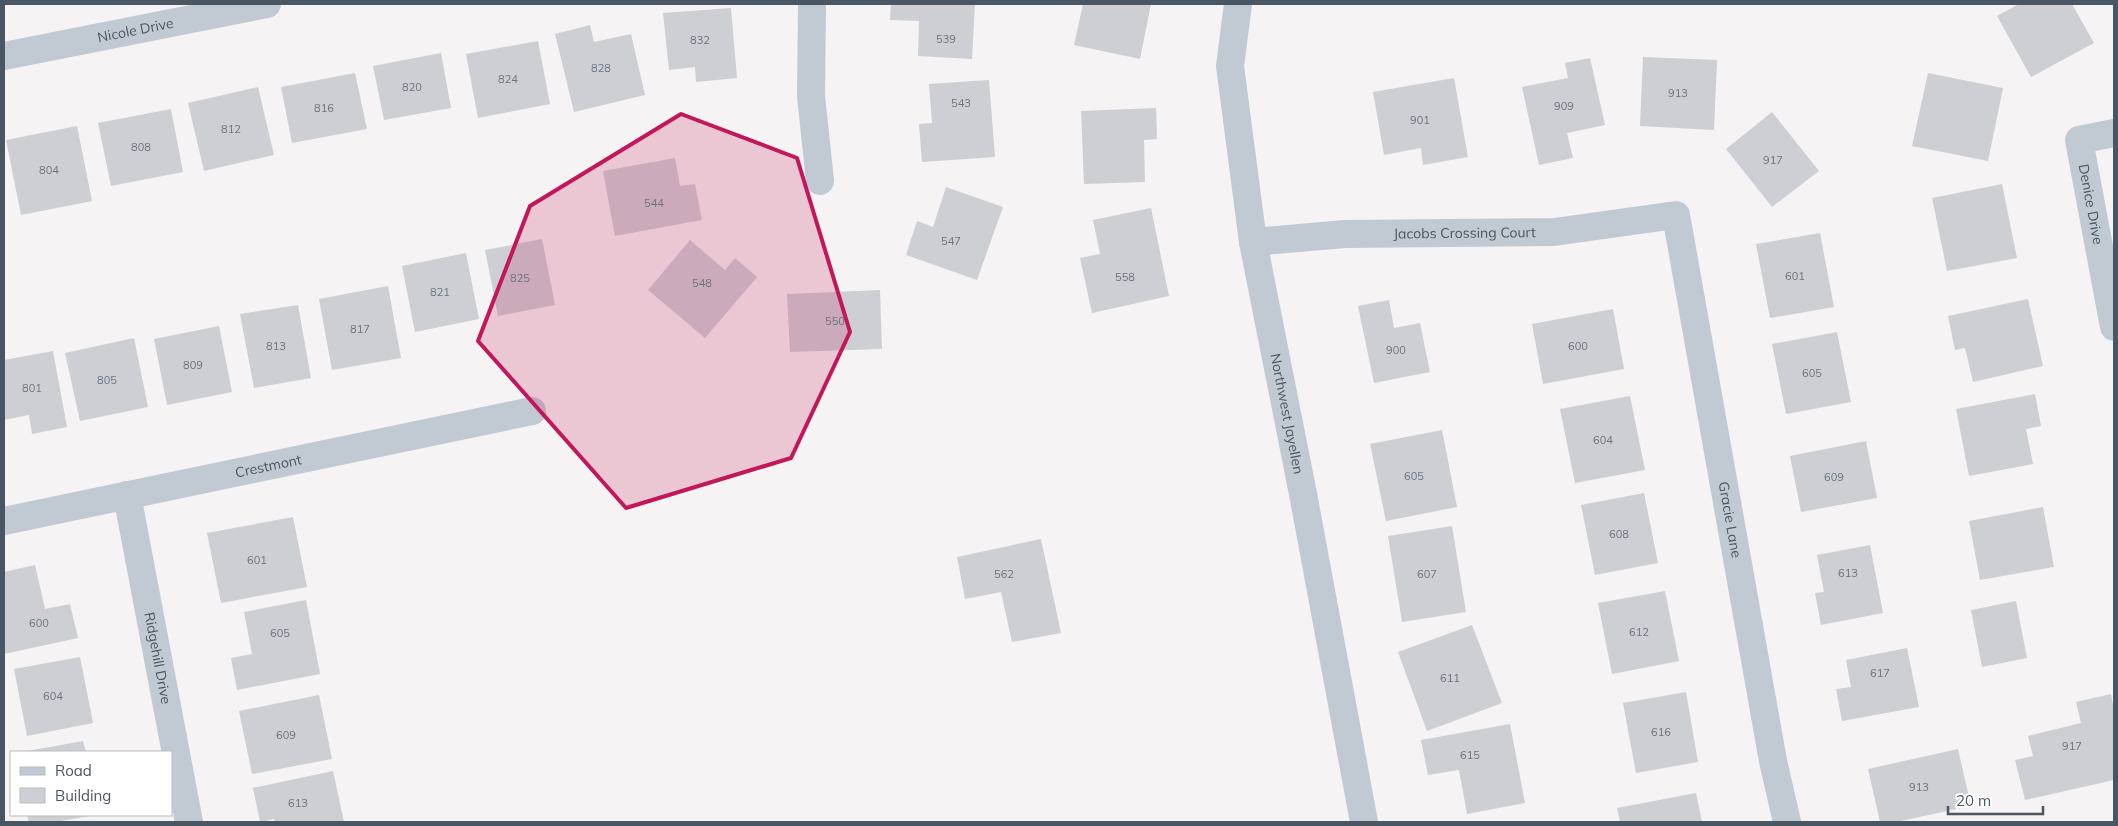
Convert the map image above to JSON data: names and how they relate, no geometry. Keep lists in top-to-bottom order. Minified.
{"streets":{"street":["Nicole Drive","Denice Drive","Jacobs Crossing Court","Northwest Jayellen","Crestmont","Gracie Lane","Ridgehill Drive"]},"crossings":[["Jacobs Crossing Court","Northwest Jayellen"],["Jacobs Crossing Court","Gracie Lane"],["Crestmont","Ridgehill Drive"]],"house_numbers":["539","832","828","824","820","913","543","909","816","901","812","808","917","804","544","547","601","558","825","548","821","550","817","813","600","900","809","605","805","801","604","605","609","608","601","613","562","607","600","612","605","617","611","604","616","609","917","615","913","613"],"legend":["Road","Building"],"scale_bar":"20 m"}
